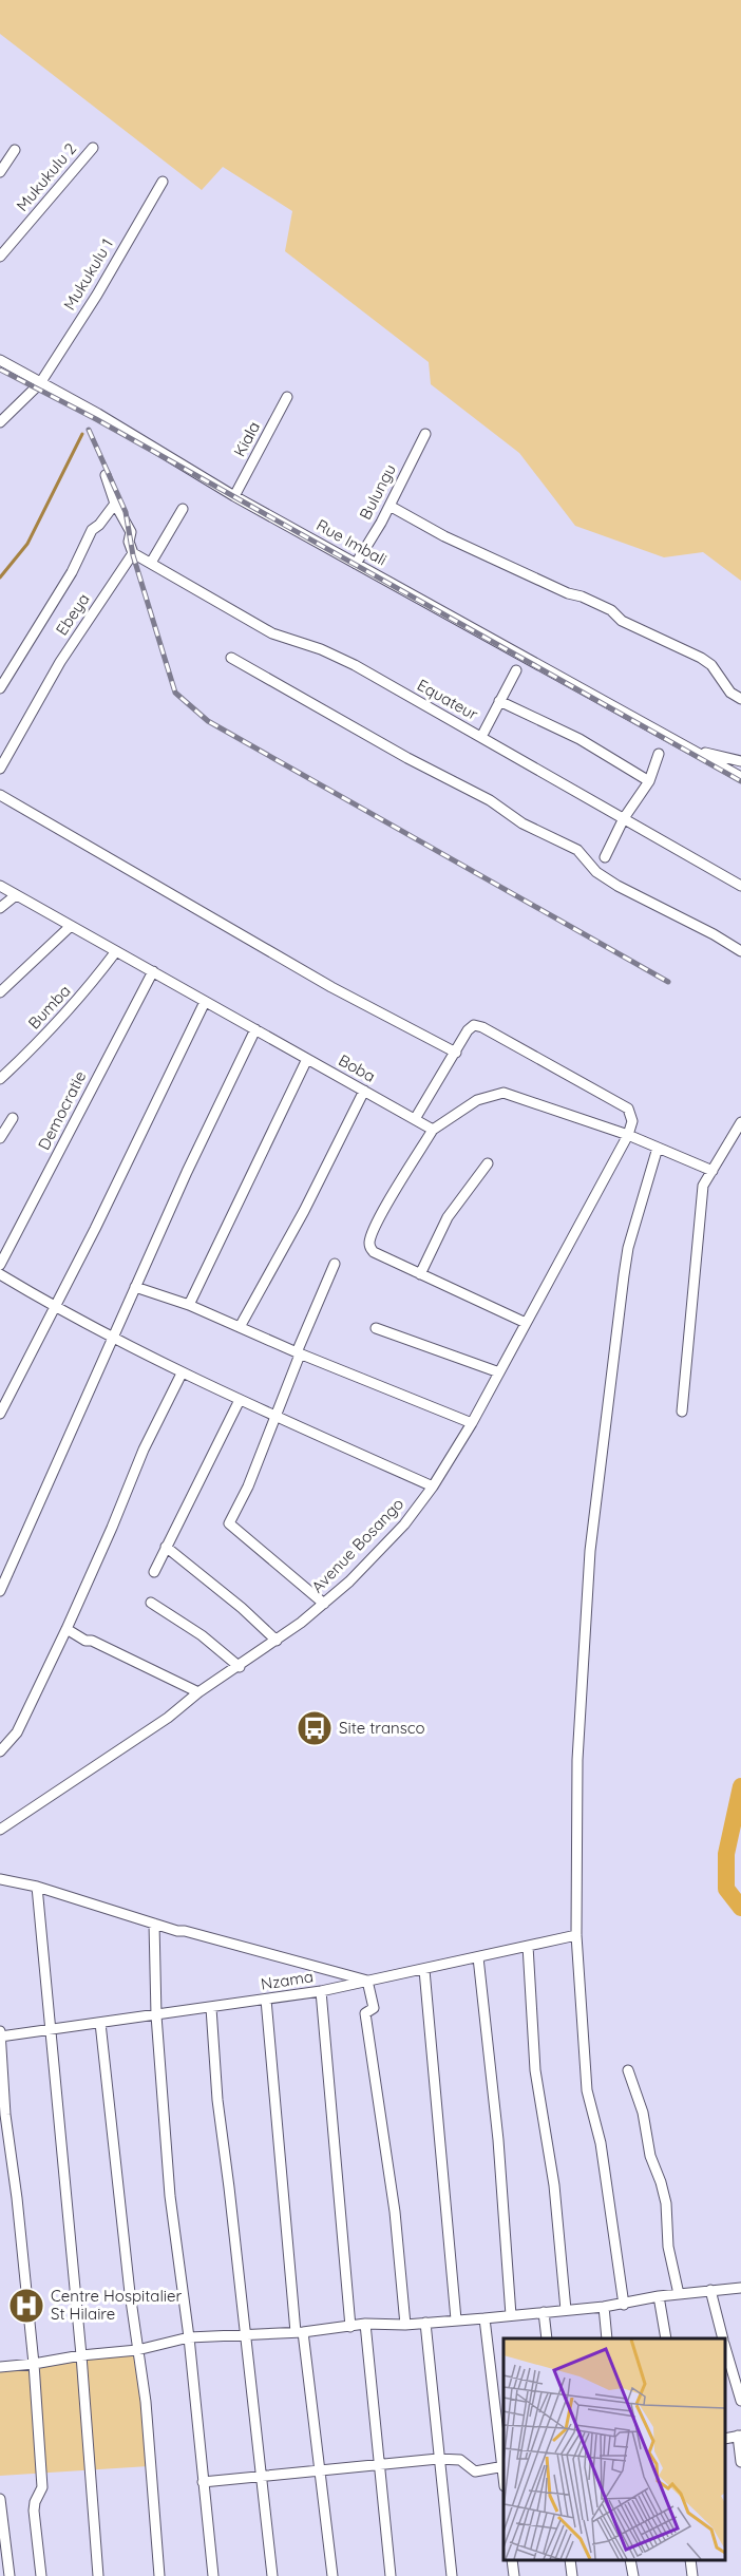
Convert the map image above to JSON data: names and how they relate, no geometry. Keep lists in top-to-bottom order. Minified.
{"streets":{"street":["Mukukulu 2","Mukukulu 1","Kiala","Bulungu","Rue Imbali","Ebeya","Equateur","Bumba","Boba","Democratie","Avenue Bosango","Nzama"]},"crossings":[["Mukukulu 1","Rue Imbali"],["Kiala","Rue Imbali"],["Bulungu","Rue Imbali"],["Ebeya","Equateur"],["Bumba","Boba"],["Boba","Democratie"]],"places":{"bus stop":["Site transco"],"hospital":["Centre Hospitalier St Hilaire"]}}
